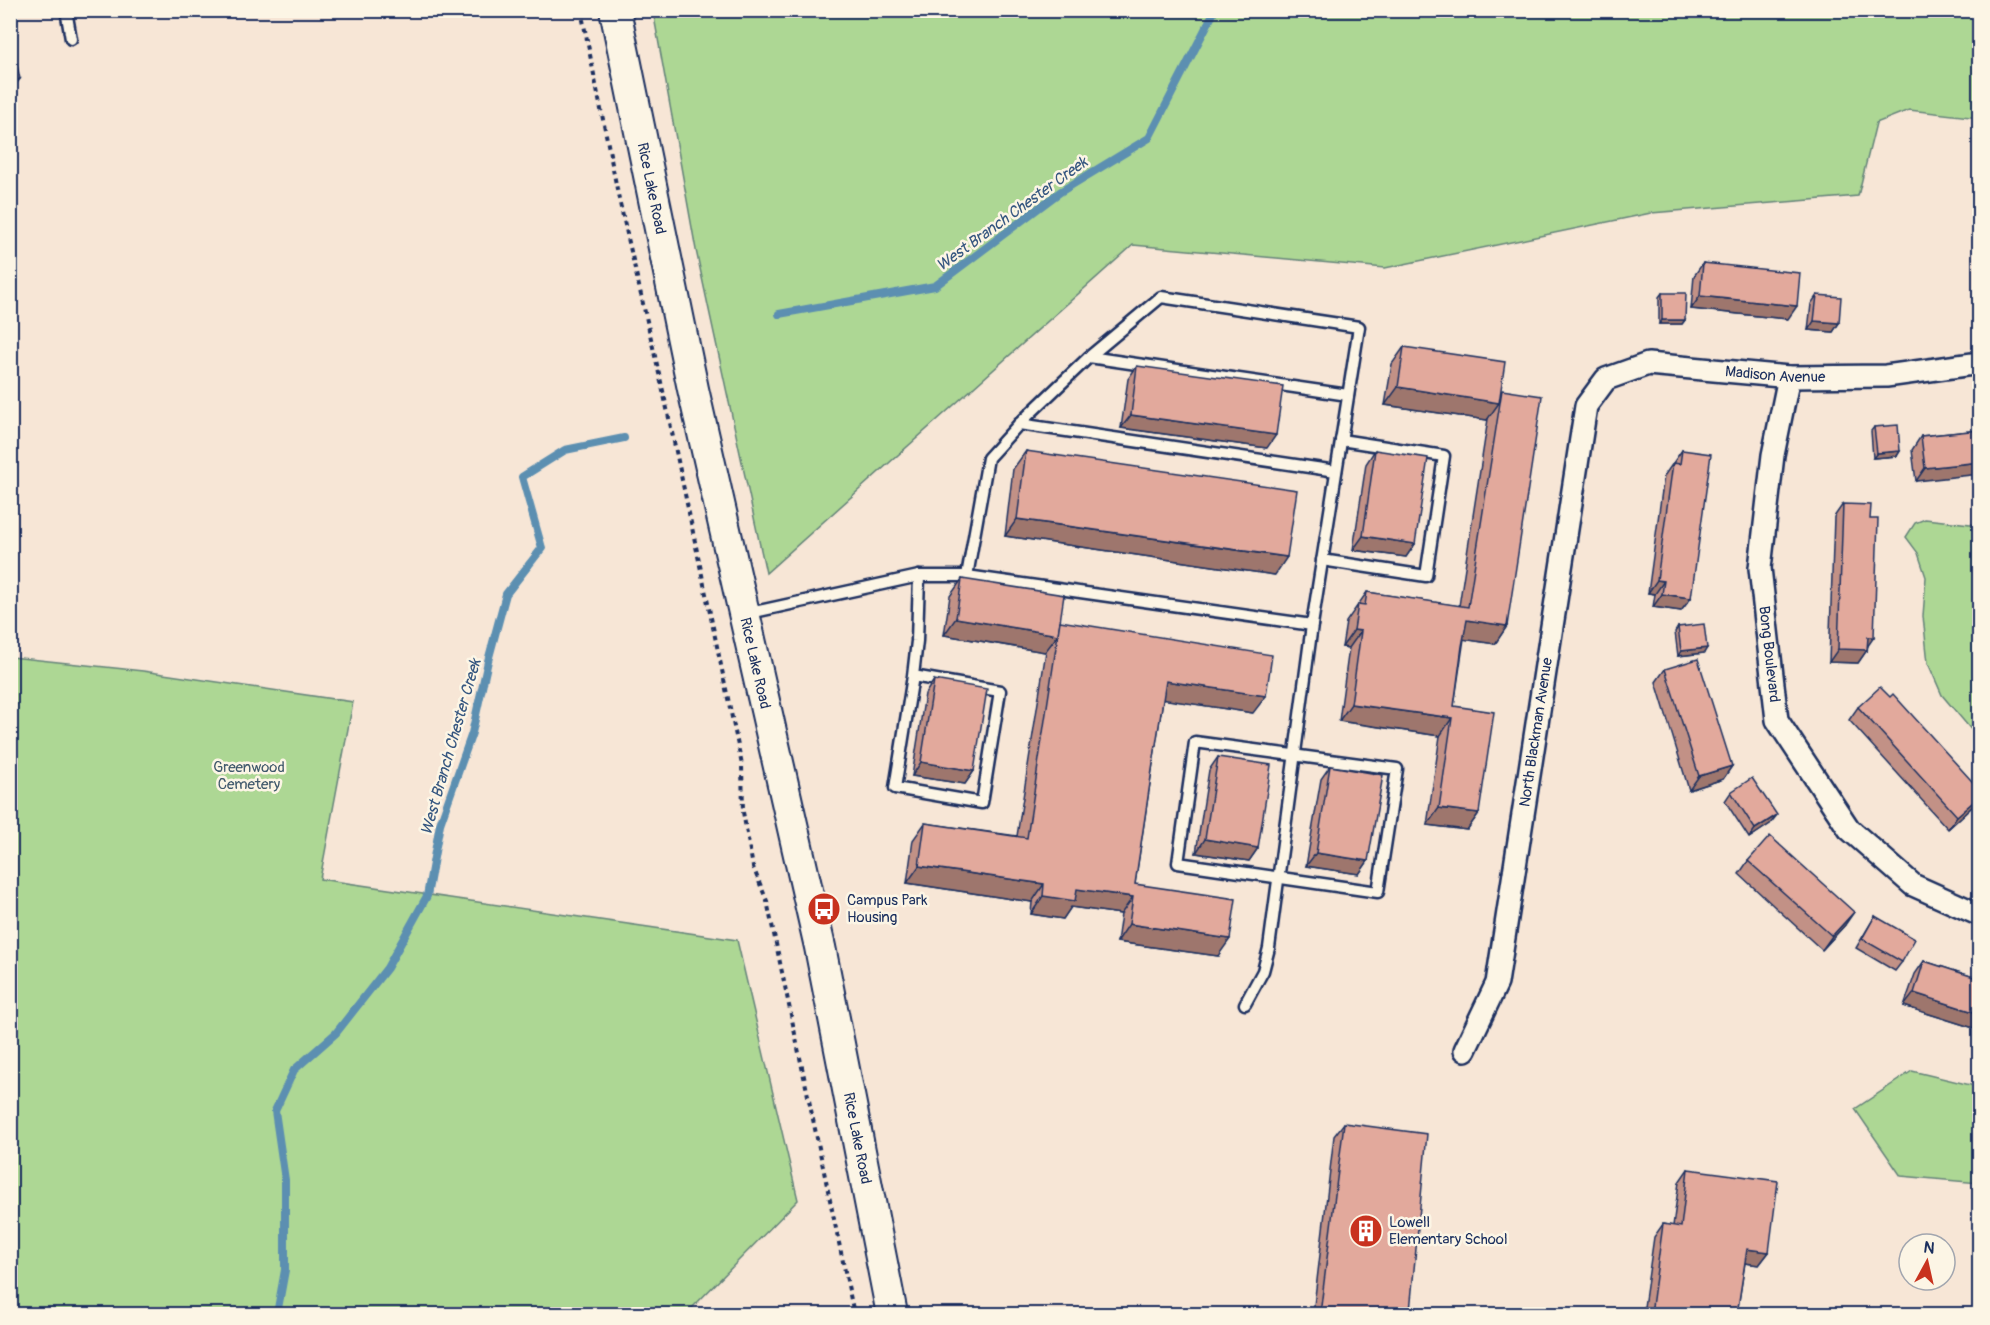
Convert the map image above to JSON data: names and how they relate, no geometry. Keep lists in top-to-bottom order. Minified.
{"streets":{"main road":["Rice Lake Road"],"street":["Madison Avenue","Bong Boulevard","North Blackman Avenue"]},"crossings":[["Madison Avenue","Bong Boulevard"],["Madison Avenue","North Blackman Avenue"]],"water":["West Branch Chester Creek"],"parks":["Greenwood Cemetery"],"places":{"bus stop":["Campus Park Housing"],"building":["Lowell Elementary School"]},"north":"top"}
